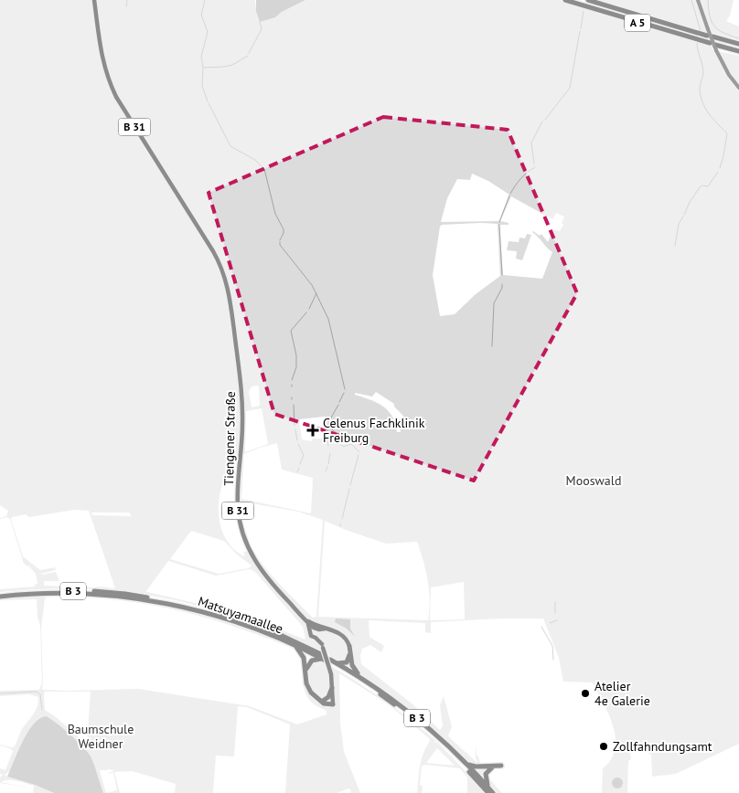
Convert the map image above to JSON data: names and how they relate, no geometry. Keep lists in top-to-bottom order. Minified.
{"streets":{"highway":["A 5","B 3","Matsuyamaallee"],"main road":["B 31","Tiengener Straße"]},"crossings":[["B 31","Tiengener Straße"],["B 3","Matsuyamaallee"]],"parks":["Mooswald","Baumschule Weidner"],"places":{"health":["Celenus Fachklinik Freiburg"],"other":["Atelier 4e Galerie","Zollfahndungsamt"]}}
